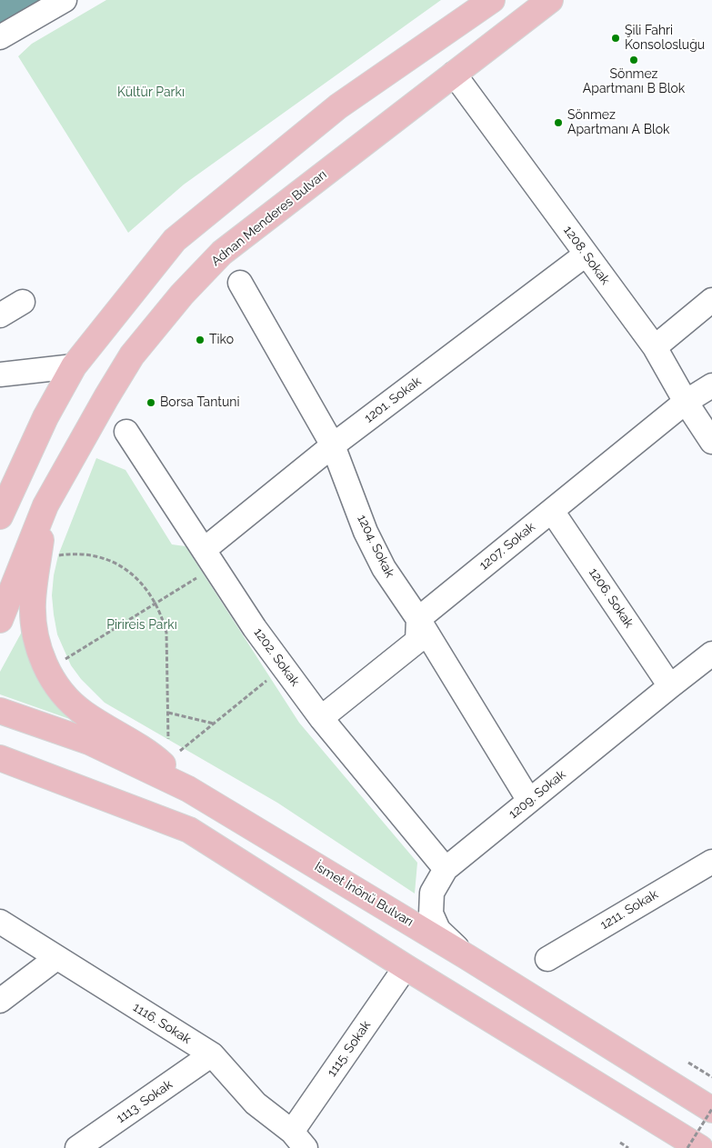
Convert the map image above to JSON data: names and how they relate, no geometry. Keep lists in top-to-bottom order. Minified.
{"streets":{"main road":["Adnan Menderes Bulvarı","İsmet İnönü Bulvarı"],"street":["1208. Sokak","1201. Sokak","1204. Sokak","1207. Sokak","1206. Sokak","1202. Sokak","1209. Sokak","1211. Sokak","1116. Sokak","1115. Sokak","1113. Sokak"]},"crossings":[["Adnan Menderes Bulvarı","1208. Sokak"],["1208. Sokak","1201. Sokak"],["1208. Sokak","1207. Sokak"],["1201. Sokak","1204. Sokak"],["1201. Sokak","1202. Sokak"],["1204. Sokak","1207. Sokak"],["1204. Sokak","1209. Sokak"],["1207. Sokak","1206. Sokak"],["1206. Sokak","1209. Sokak"],["1202. Sokak","1209. Sokak"],["1209. Sokak","İsmet İnönü Bulvarı"],["1116. Sokak","1115. Sokak"],["1116. Sokak","1113. Sokak"]],"parks":["Kültür Parkı","Pirireis Parkı"],"places":["Şili Fahri Konsolosluğu","Sönmez Apartmanı B Blok","Sönmez Apartmanı A Blok","Тiko","Borsa Tantuni"]}
